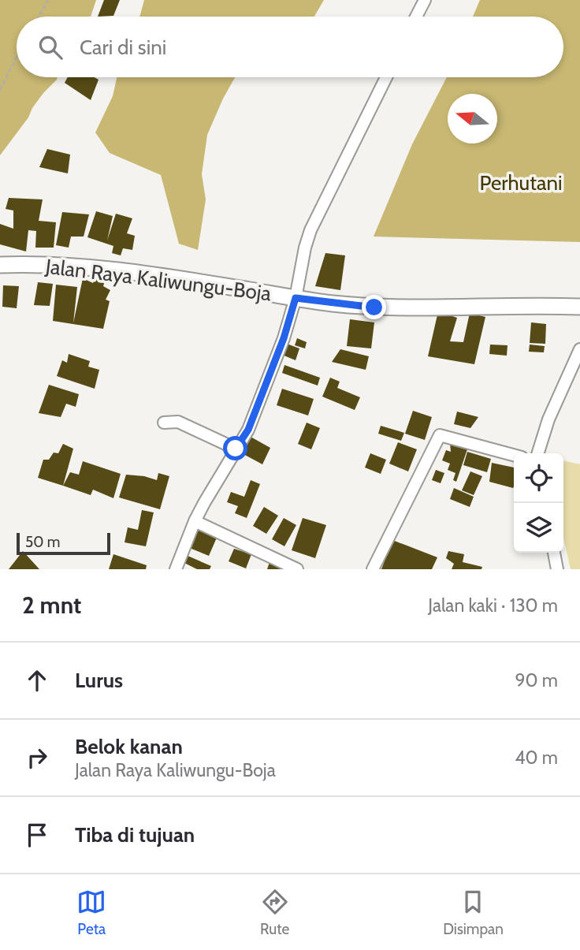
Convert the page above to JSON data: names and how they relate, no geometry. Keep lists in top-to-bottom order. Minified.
{"streets":{"main road":["Jalan Raya Kaliwungu-Boja"]},"parks":["Perhutani"],"scale_bar":"50 m","north":"left","page":{"search":"Cari di sini","scale":"50 m","heading":["2 mnt","Jalan kaki · 130 m"],"list":[["Lurus","90 m"],["Belok kanan","Jalan Raya Kaliwungu-Boja","40 m"],"Tiba di tujuan"],"nav":["Peta","Rute","Disimpan"]}}
